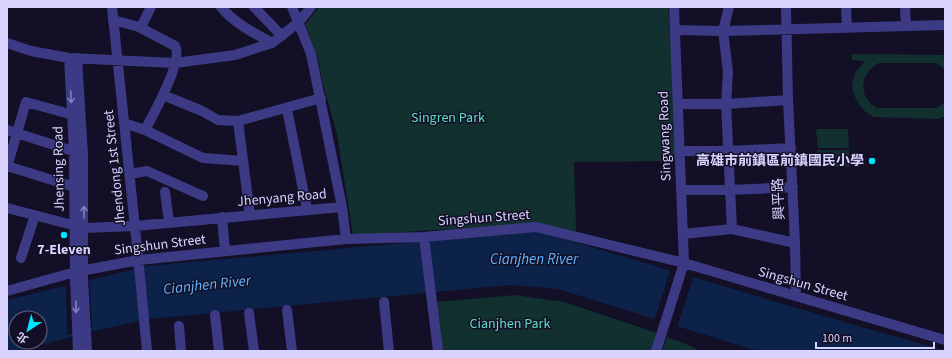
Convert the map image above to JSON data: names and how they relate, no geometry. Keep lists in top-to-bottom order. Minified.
{"streets":{"street":["Singwang Road","Jhendong 1st Street","Jhensing Road","Jhenyang Road","興平路","Singshun Street"]},"crossings":[["Singwang Road","Singshun Street"],["Jhendong 1st Street","Jhenyang Road"],["Jhendong 1st Street","Singshun Street"],["Jhensing Road","Jhenyang Road"],["Jhensing Road","Singshun Street"],["興平路","Singshun Street"]],"water":["Cianjhen River"],"parks":["Singren Park","Cianjhen Park"],"places":["高雄市前鎮區前鎮國民小學","7-Eleven"],"scale_bar":"100 m","north":"bottom left"}
